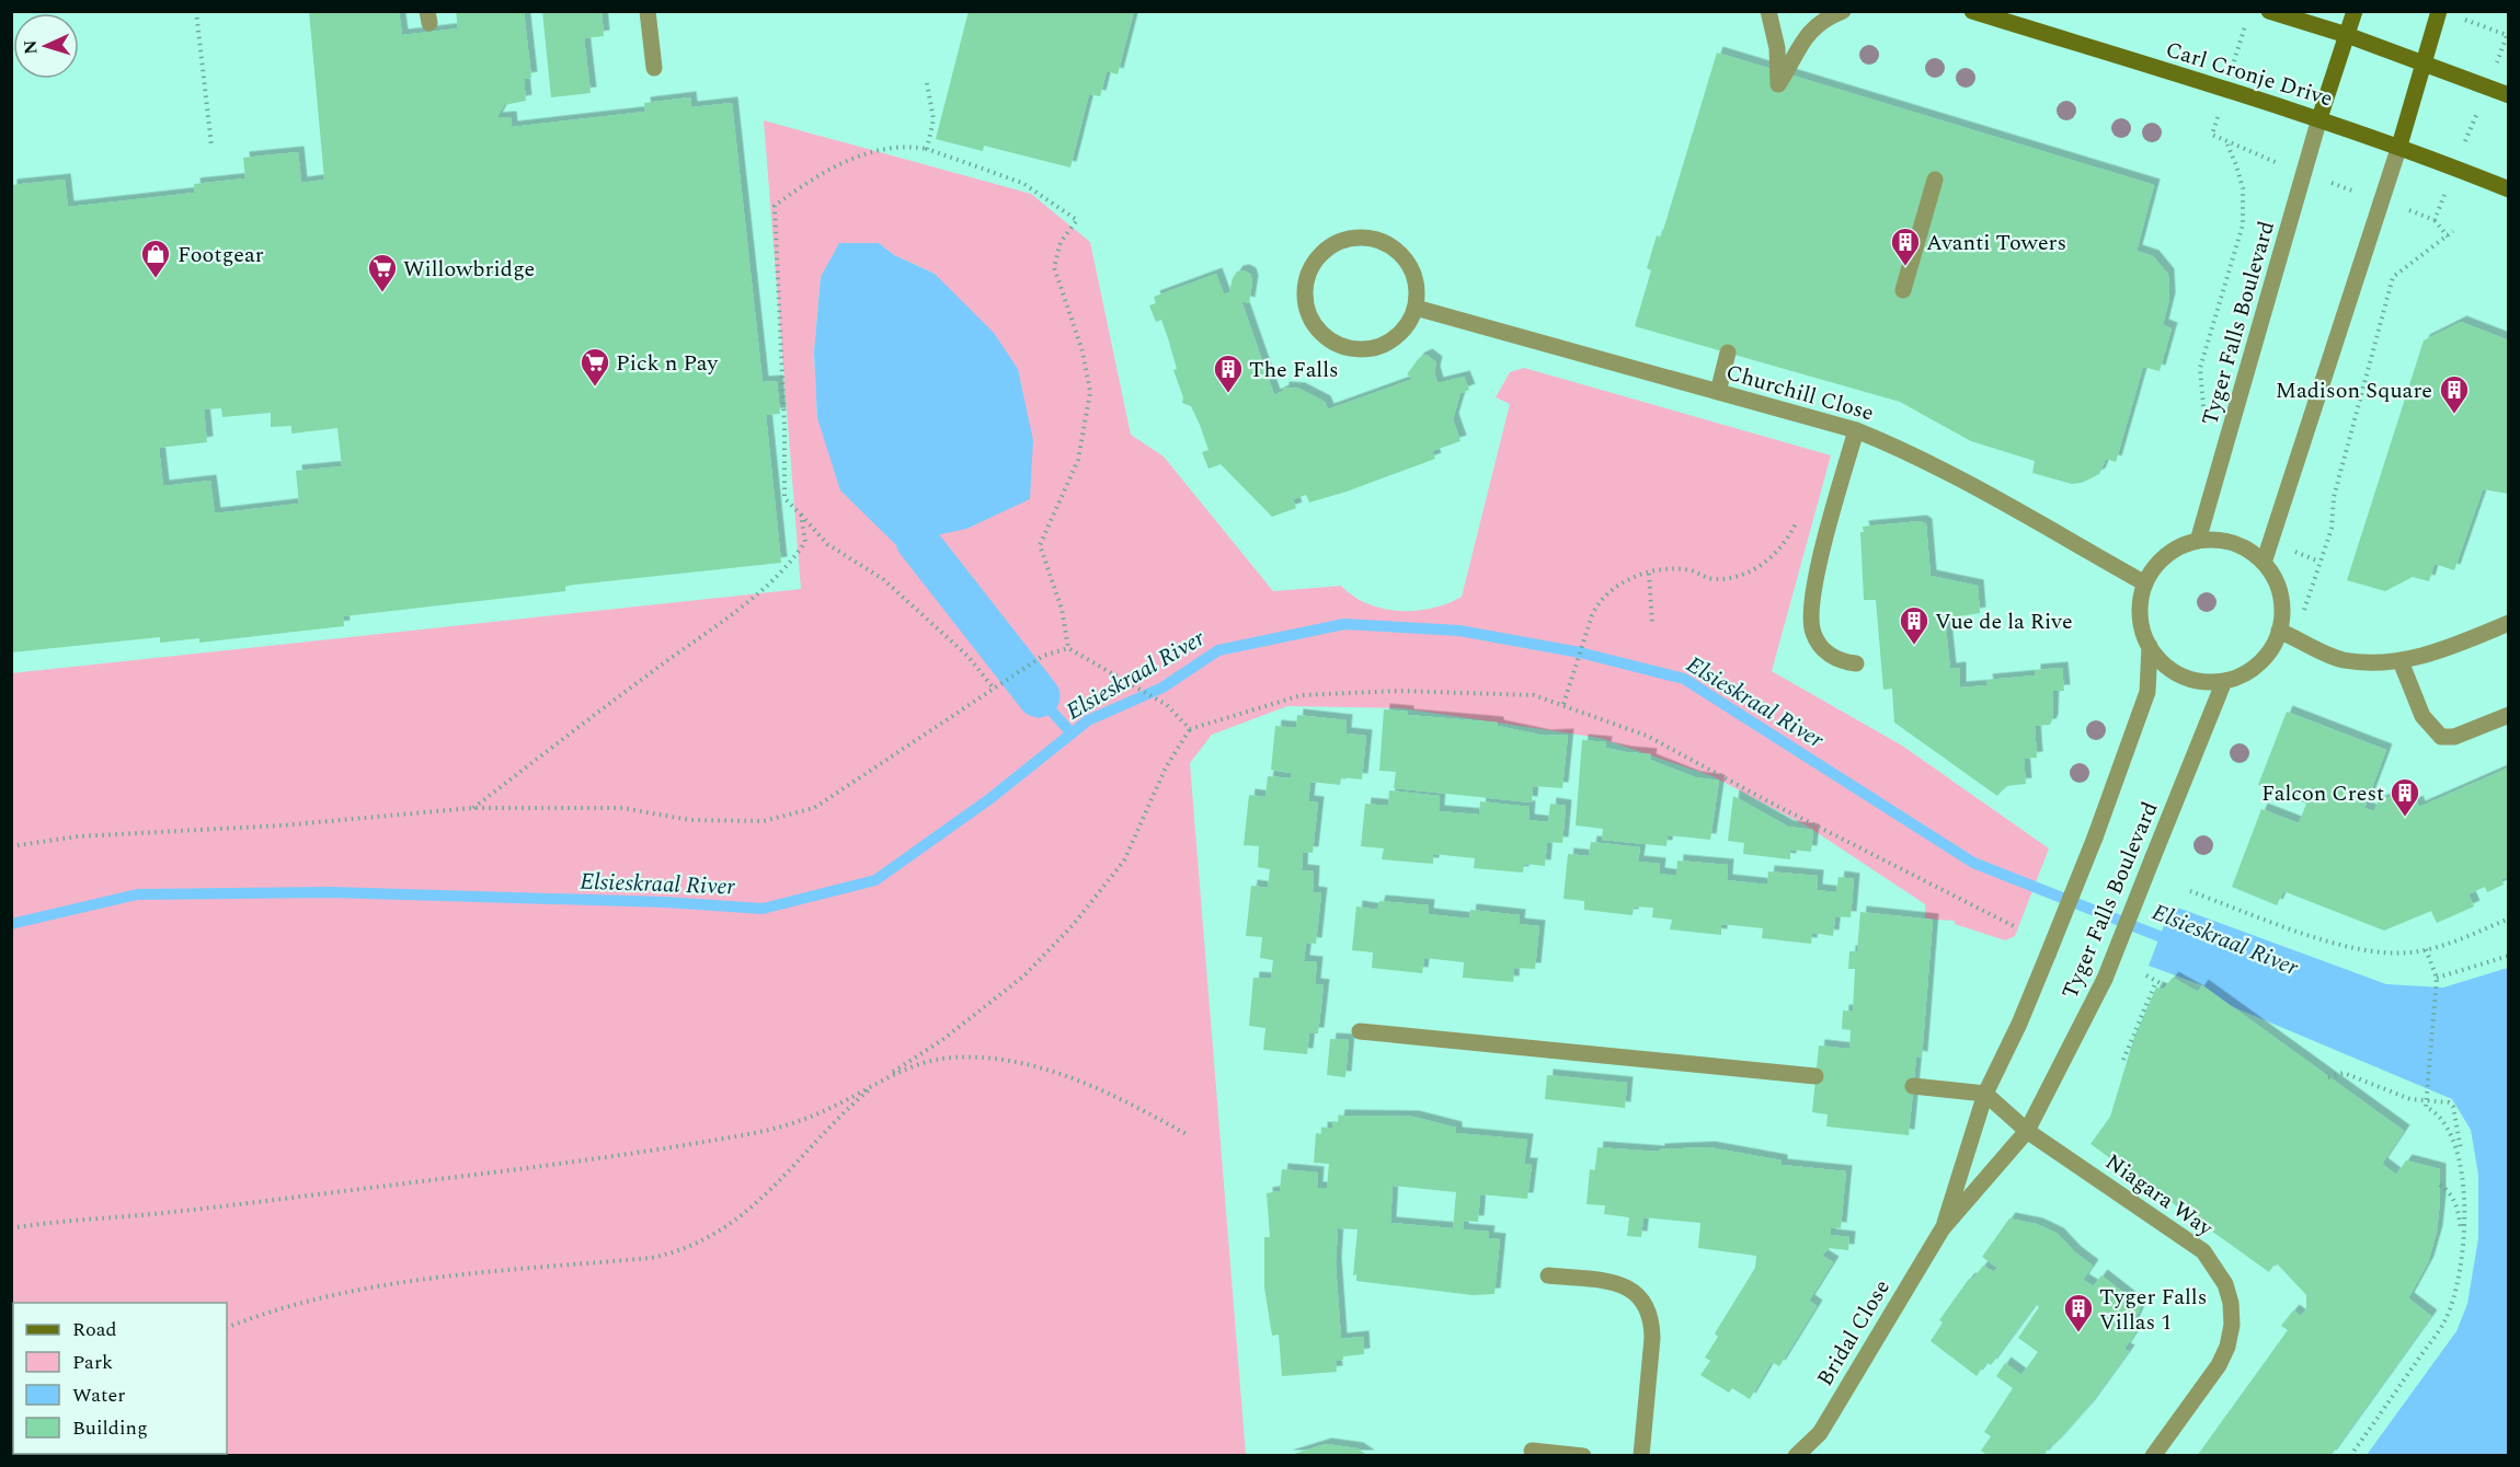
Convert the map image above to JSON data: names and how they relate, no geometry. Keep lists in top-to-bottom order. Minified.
{"streets":{"main road":["Carl Cronje Drive"],"street":["Tyger Falls Boulevard","Churchill Close","Niagara Way","Bridal Close"]},"crossings":[["Carl Cronje Drive","Tyger Falls Boulevard"],["Tyger Falls Boulevard","Churchill Close"],["Tyger Falls Boulevard","Niagara Way"],["Tyger Falls Boulevard","Bridal Close"]],"water":["Elsieskraal River"],"places":{"building":["Avanti Towers","The Falls","Madison Square","Vue de la Rive","Falcon Crest","Tyger Falls Villas 1"],"shop":["Footgear"],"supermarket":["Willowbridge","Pick n Pay"]},"legend":["Road","Park","Water","Building"],"north":"left"}
